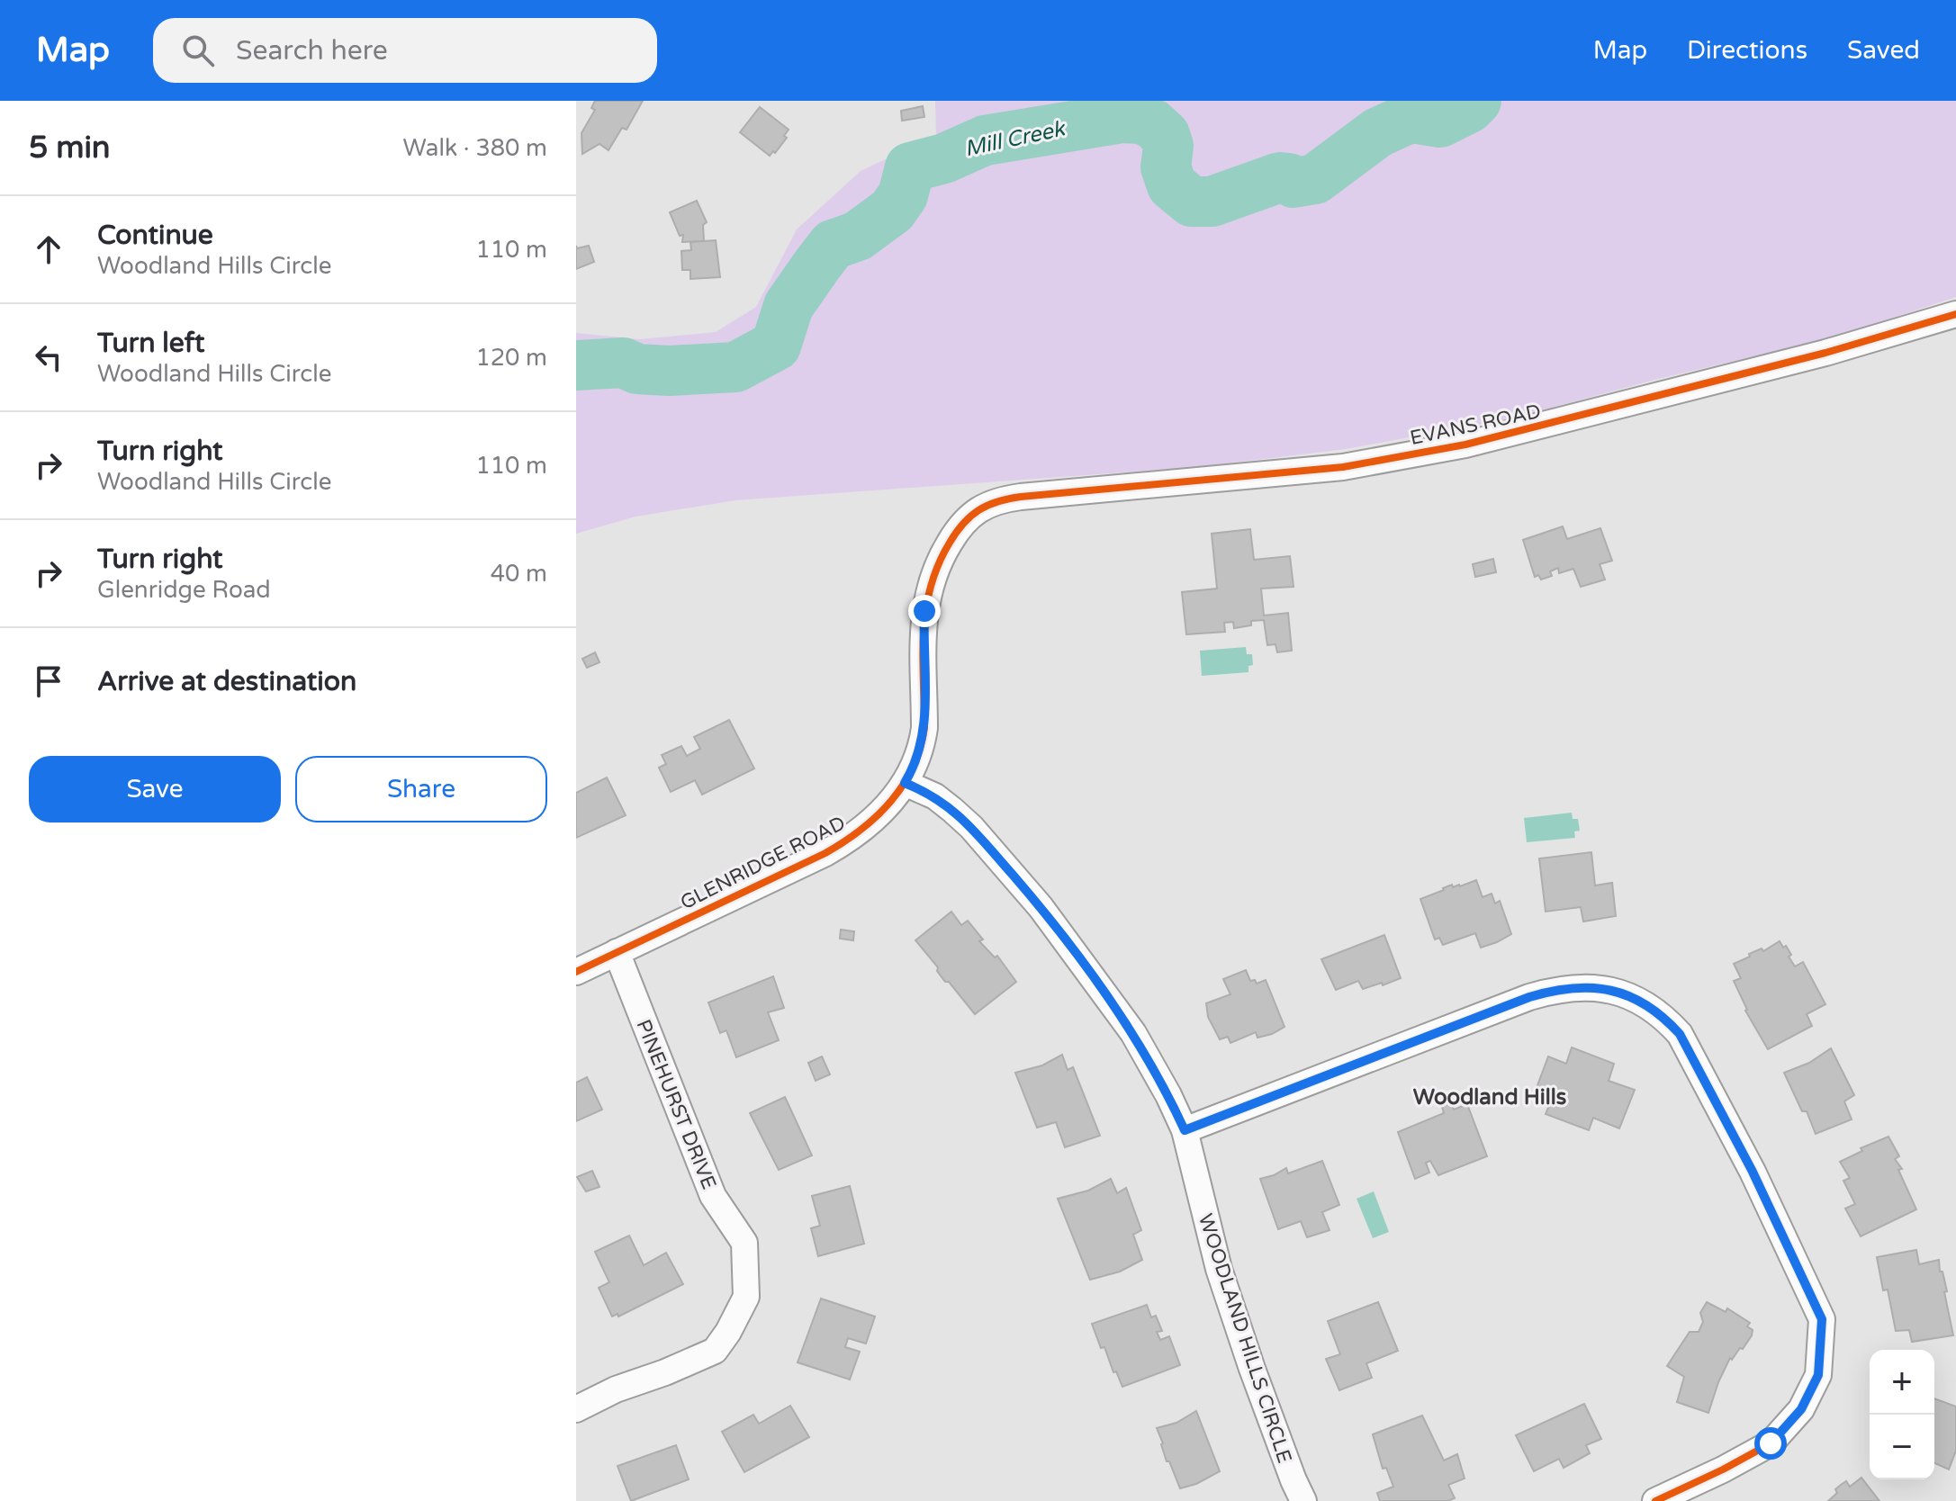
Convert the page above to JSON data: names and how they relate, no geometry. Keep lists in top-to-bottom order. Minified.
{"streets":{"street":["EVANS ROAD","GLENRIDGE ROAD","PINEHURST DRIVE","WOODLAND HILLS CIRCLE"]},"crossings":[["EVANS ROAD","GLENRIDGE ROAD"],["GLENRIDGE ROAD","PINEHURST DRIVE"],["GLENRIDGE ROAD","WOODLAND HILLS CIRCLE"]],"districts":["Woodland Hills"],"water":["Mill Creek"],"page":{"header":"Map","search":"Search here","nav":["Map","Directions","Saved"],"heading":["5 min","Walk · 380 m"],"list":[["Continue","Woodland Hills Circle","110 m"],["Turn left","Woodland Hills Circle","120 m"],["Turn right","Woodland Hills Circle","110 m"],["Turn right","Glenridge Road","40 m"],"Arrive at destination"],"buttons":["Save","Share"],"map_buttons":["+","−"]}}
